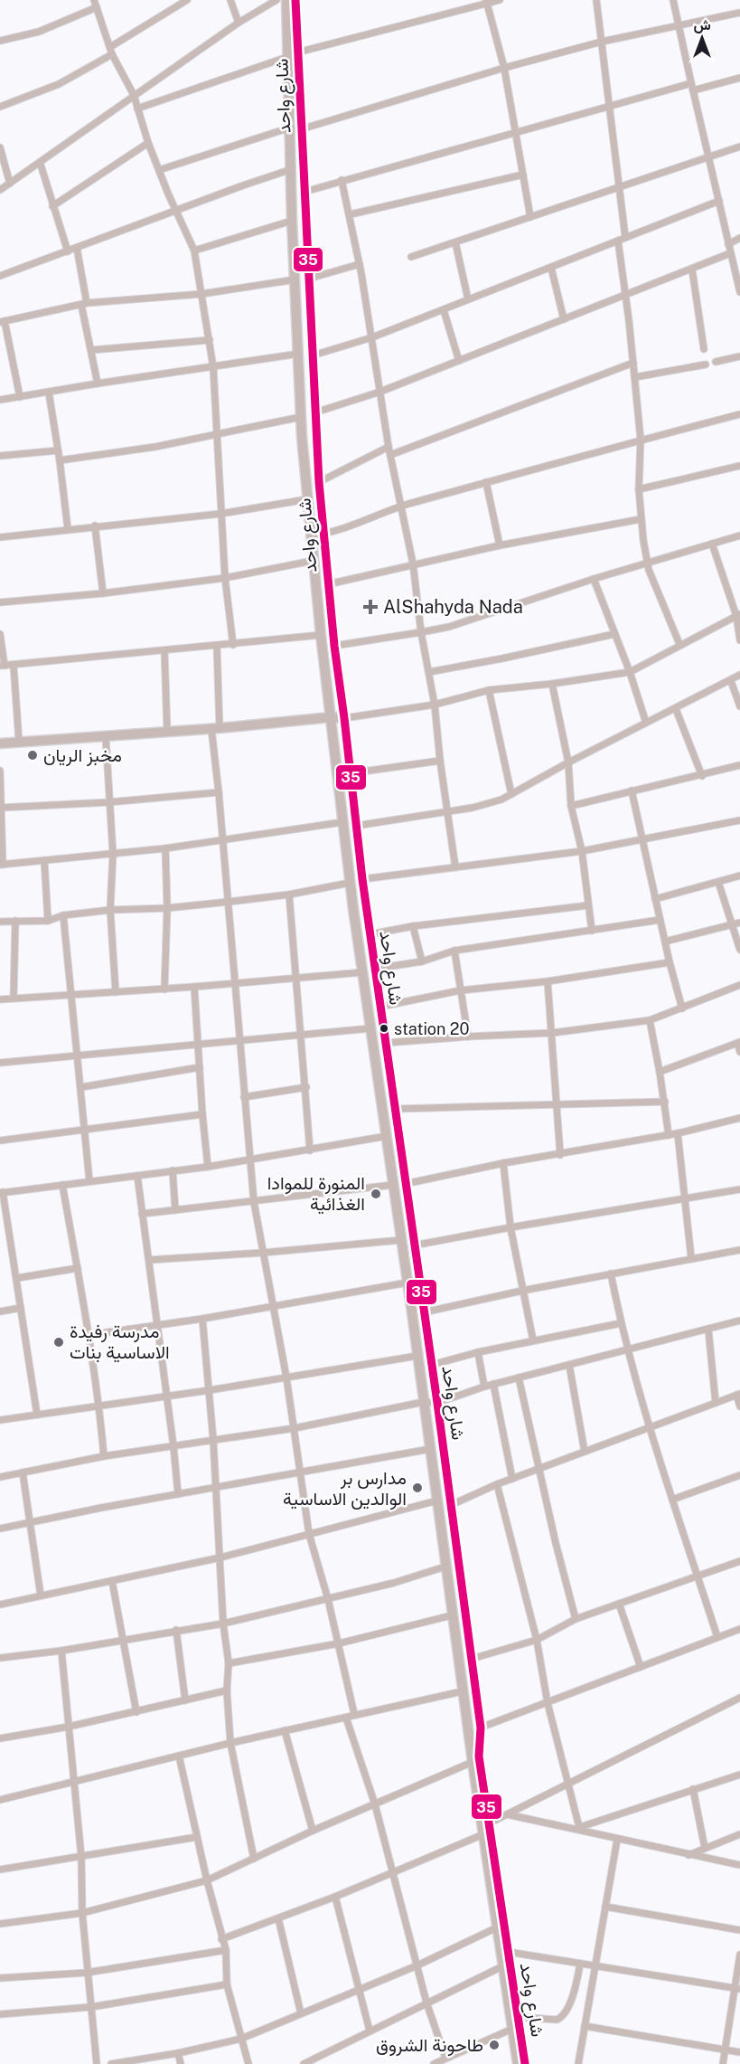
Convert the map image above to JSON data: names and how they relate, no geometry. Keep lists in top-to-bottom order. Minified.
{"streets":{"street":["شارع واحد"]},"places":{"health":["AlShahyda Nada"],"other":["مخبز الريان","station 20","المنورة للموادا الغذائية","مدرسة رفيدة الاساسية بنات","مدارس بر الوالدين الاساسية","طاحونة الشروق"]},"lines":["transit line 35"],"north":"top"}
